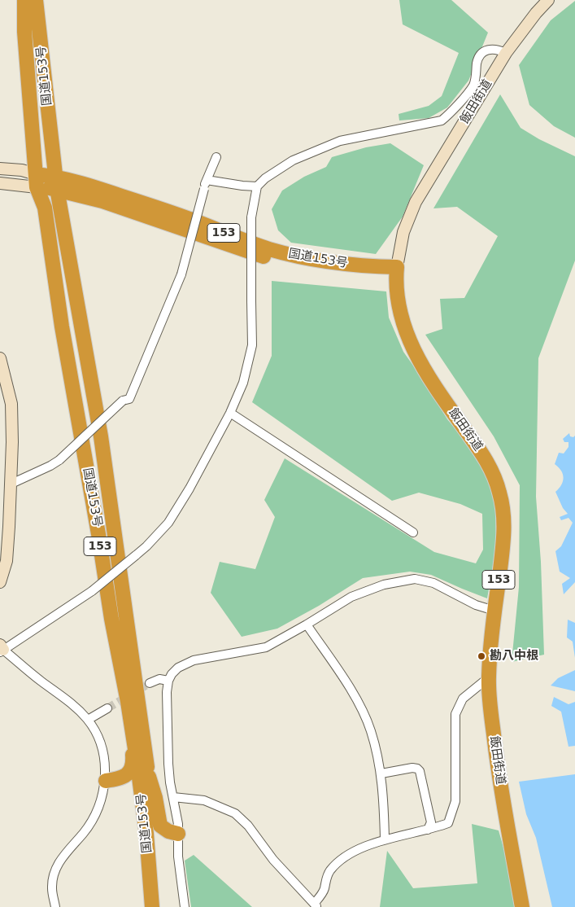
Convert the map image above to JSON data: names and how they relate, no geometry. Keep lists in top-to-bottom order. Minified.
{"streets":{"highway":["国道153号","飯田街道","153"]},"crossings":[["国道153号","飯田街道"],["国道153号","153"]],"places":["勘八中根"]}
